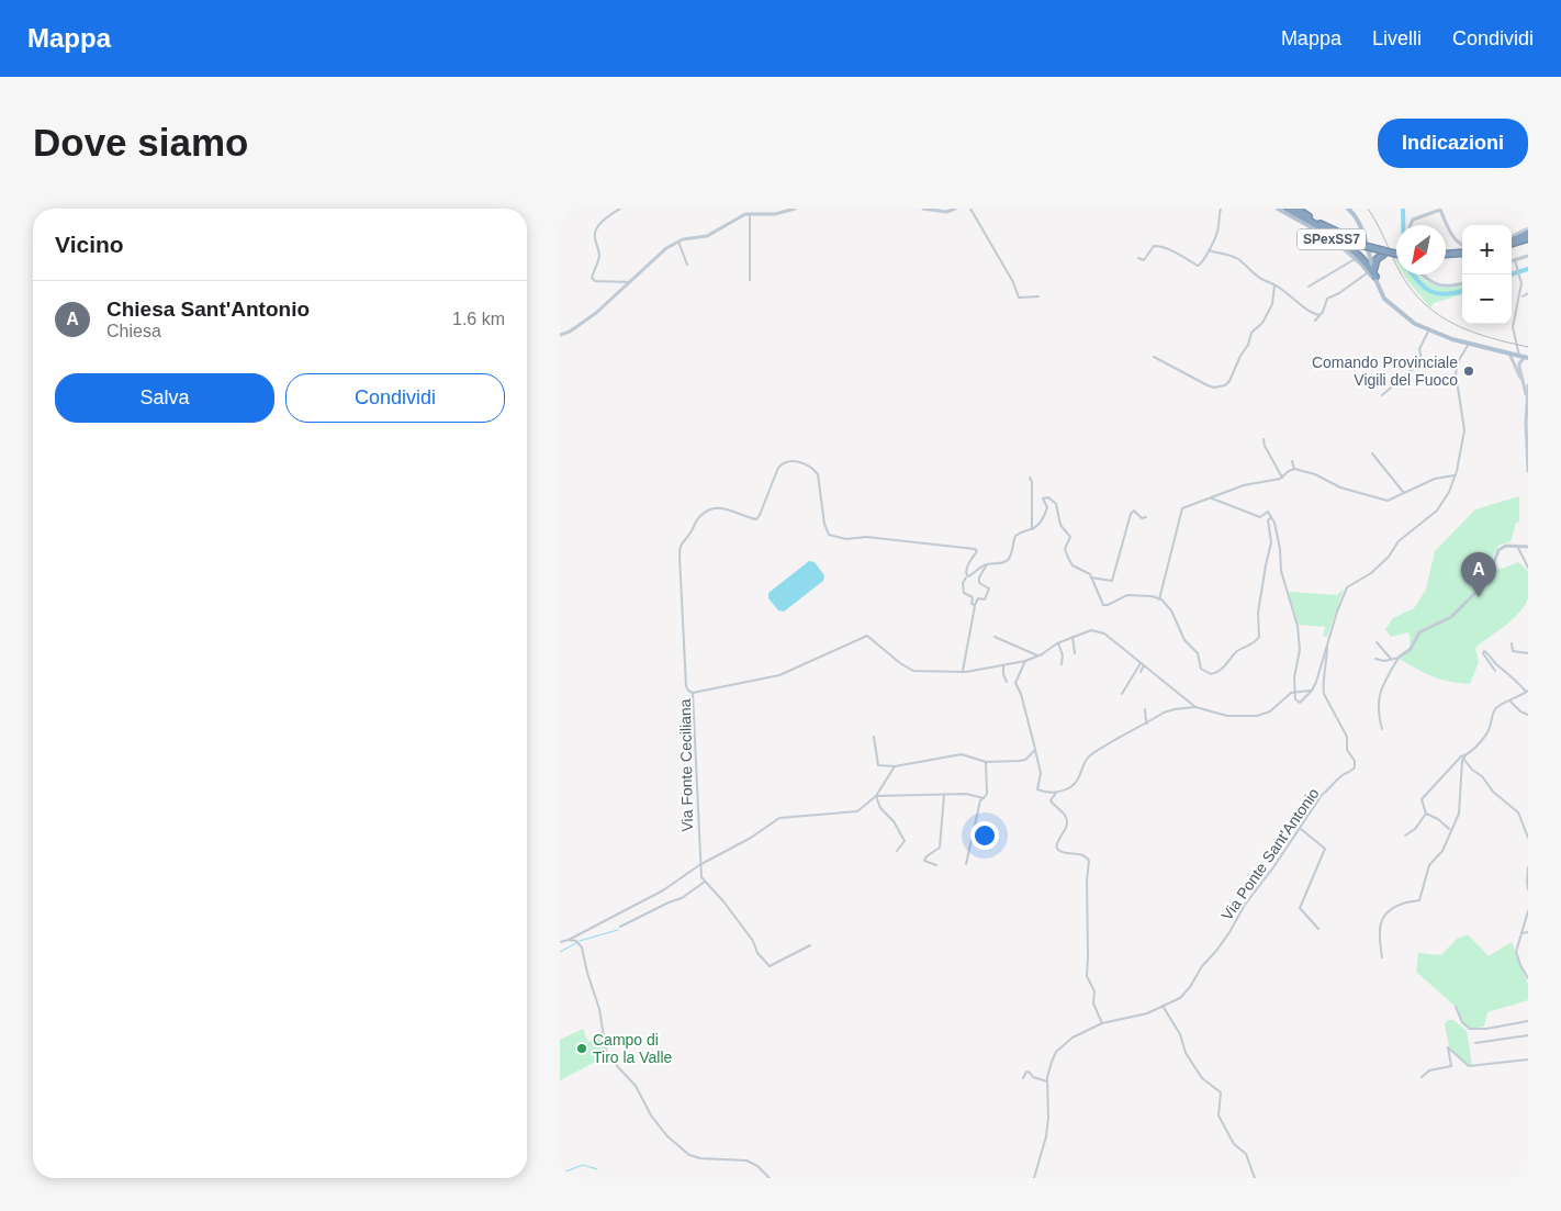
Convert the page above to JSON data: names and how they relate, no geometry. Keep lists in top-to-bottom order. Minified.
{"streets":{"main road":["SPexSS7"],"street":["Via Fonte Ceciliana","Via Ponte Sant'Antonio"]},"places":["Comando Provinciale Vigili del Fuoco","Campo di Tiro la Valle"],"north":"bottom left","page":{"header":"Mappa","nav":["Mappa","Livelli","Condividi"],"buttons":["Indicazioni",["Salva","Condividi"]],"title":"Dove siamo","heading":"Vicino","map_buttons":["+","−"],"list":[{"mark":"A","name":"Chiesa Sant'Antonio","note":"Chiesa","value":"1.6 km"}],"pins":"A"}}
